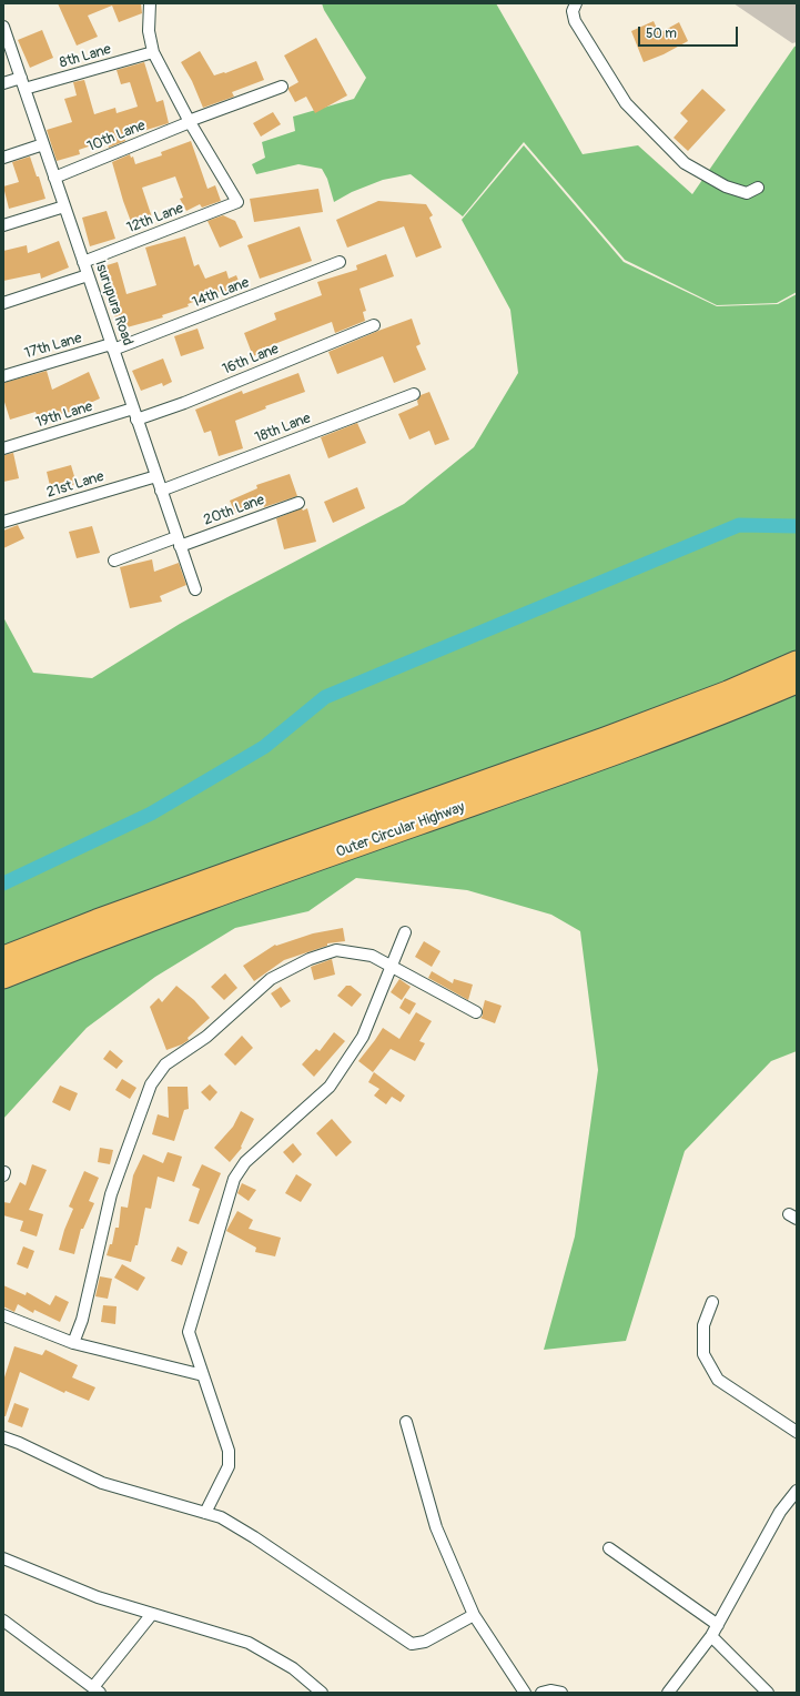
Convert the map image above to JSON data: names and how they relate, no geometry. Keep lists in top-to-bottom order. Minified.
{"streets":{"highway":["Outer Circular Highway"],"street":["8th Lane","10th Lane","12th Lane","14th Lane","Isurupura Road","17th Lane","16th Lane","19th Lane","18th Lane","21st Lane","20th Lane"]},"crossings":[["8th Lane","Isurupura Road"],["10th Lane","12th Lane"],["10th Lane","Isurupura Road"],["12th Lane","Isurupura Road"],["14th Lane","Isurupura Road"],["14th Lane","17th Lane"],["Isurupura Road","17th Lane"],["Isurupura Road","16th Lane"],["Isurupura Road","19th Lane"],["Isurupura Road","18th Lane"],["Isurupura Road","21st Lane"],["Isurupura Road","20th Lane"],["16th Lane","19th Lane"]],"scale_bar":"50 m"}
